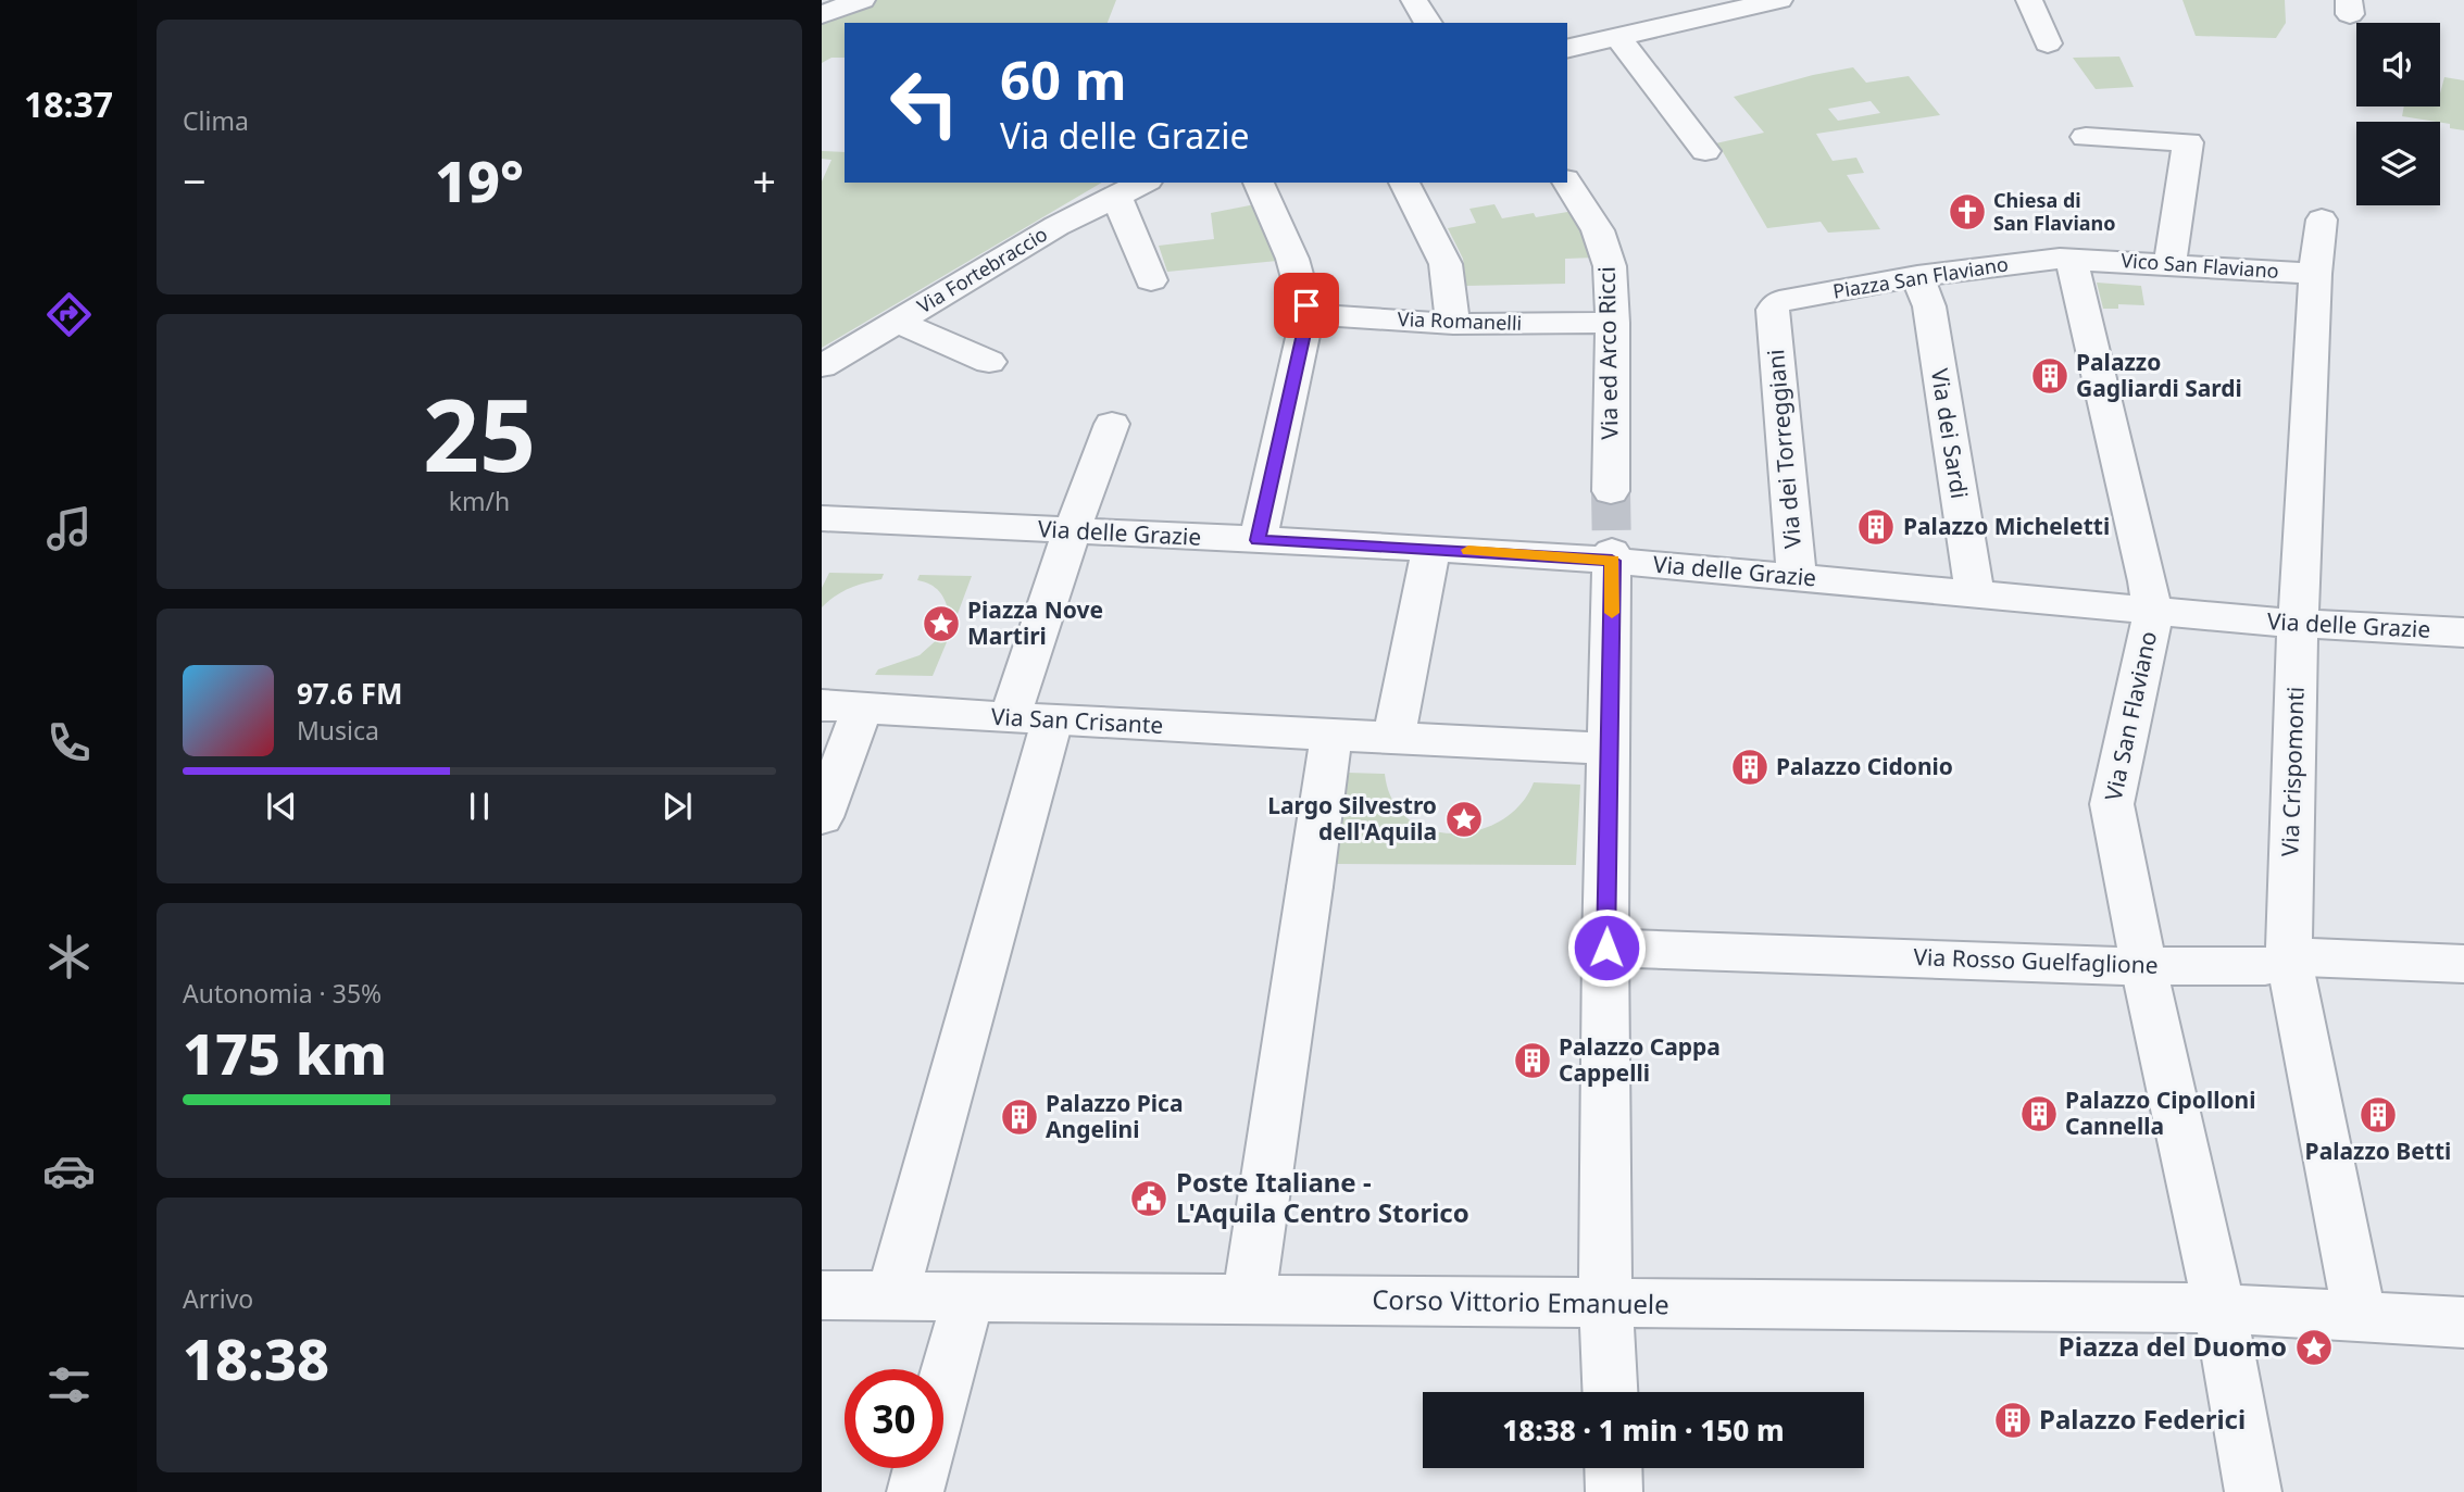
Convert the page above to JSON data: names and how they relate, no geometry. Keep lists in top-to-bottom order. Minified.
{"streets":{"street":["Vico San Flaviano","Via Fortebraccio","Piazza San Flaviano","Via Romanelli","Via ed Arco Ricci","Via dei Sardi","Via dei Torreggiani","Via delle Grazie","Via San Flaviano","Via San Crisante","Via Crispomonti","Via Rosso Guelfaglione","Corso Vittorio Emanuele"]},"crossings":[["Vico San Flaviano","Piazza San Flaviano"],["Vico San Flaviano","Via San Flaviano"],["Vico San Flaviano","Via Crispomonti"],["Piazza San Flaviano","Via dei Sardi"],["Piazza San Flaviano","Via dei Torreggiani"],["Piazza San Flaviano","Via San Flaviano"],["Via Romanelli","Via ed Arco Ricci"],["Via dei Sardi","Via delle Grazie"],["Via dei Torreggiani","Via delle Grazie"],["Via delle Grazie","Via San Flaviano"],["Via delle Grazie","Via Crispomonti"],["Via San Flaviano","Via Rosso Guelfaglione"],["Via San Flaviano","Corso Vittorio Emanuele"],["Via Crispomonti","Via Rosso Guelfaglione"]],"places":{"church":["Chiesa di San Flaviano"],"building":["Palazzo Gagliardi Sardi","Palazzo Micheletti","Palazzo Cidonio","Palazzo Cappa Cappelli","Palazzo Cipolloni Cannella","Palazzo Betti","Palazzo Pica Angelini","Palazzo Federici"],"place":["Piazza Nove Martiri","Largo Silvestro dell'Aquila","Piazza del Duomo"],"public building":["Poste Italiane - L'Aquila Centro Storico"]},"page":{"tabs":"18:37","tile":["Clima",["25","km/h"],["Autonomia · 35%","175 km"],["Arrivo","18:38"]],"turn":["60 m","Via delle Grazie"],"heat":["−","19°","+"],"song":["97.6 FM","Musica"],"limit":"30","trip":"18:38 · 1 min · 150 m"}}
